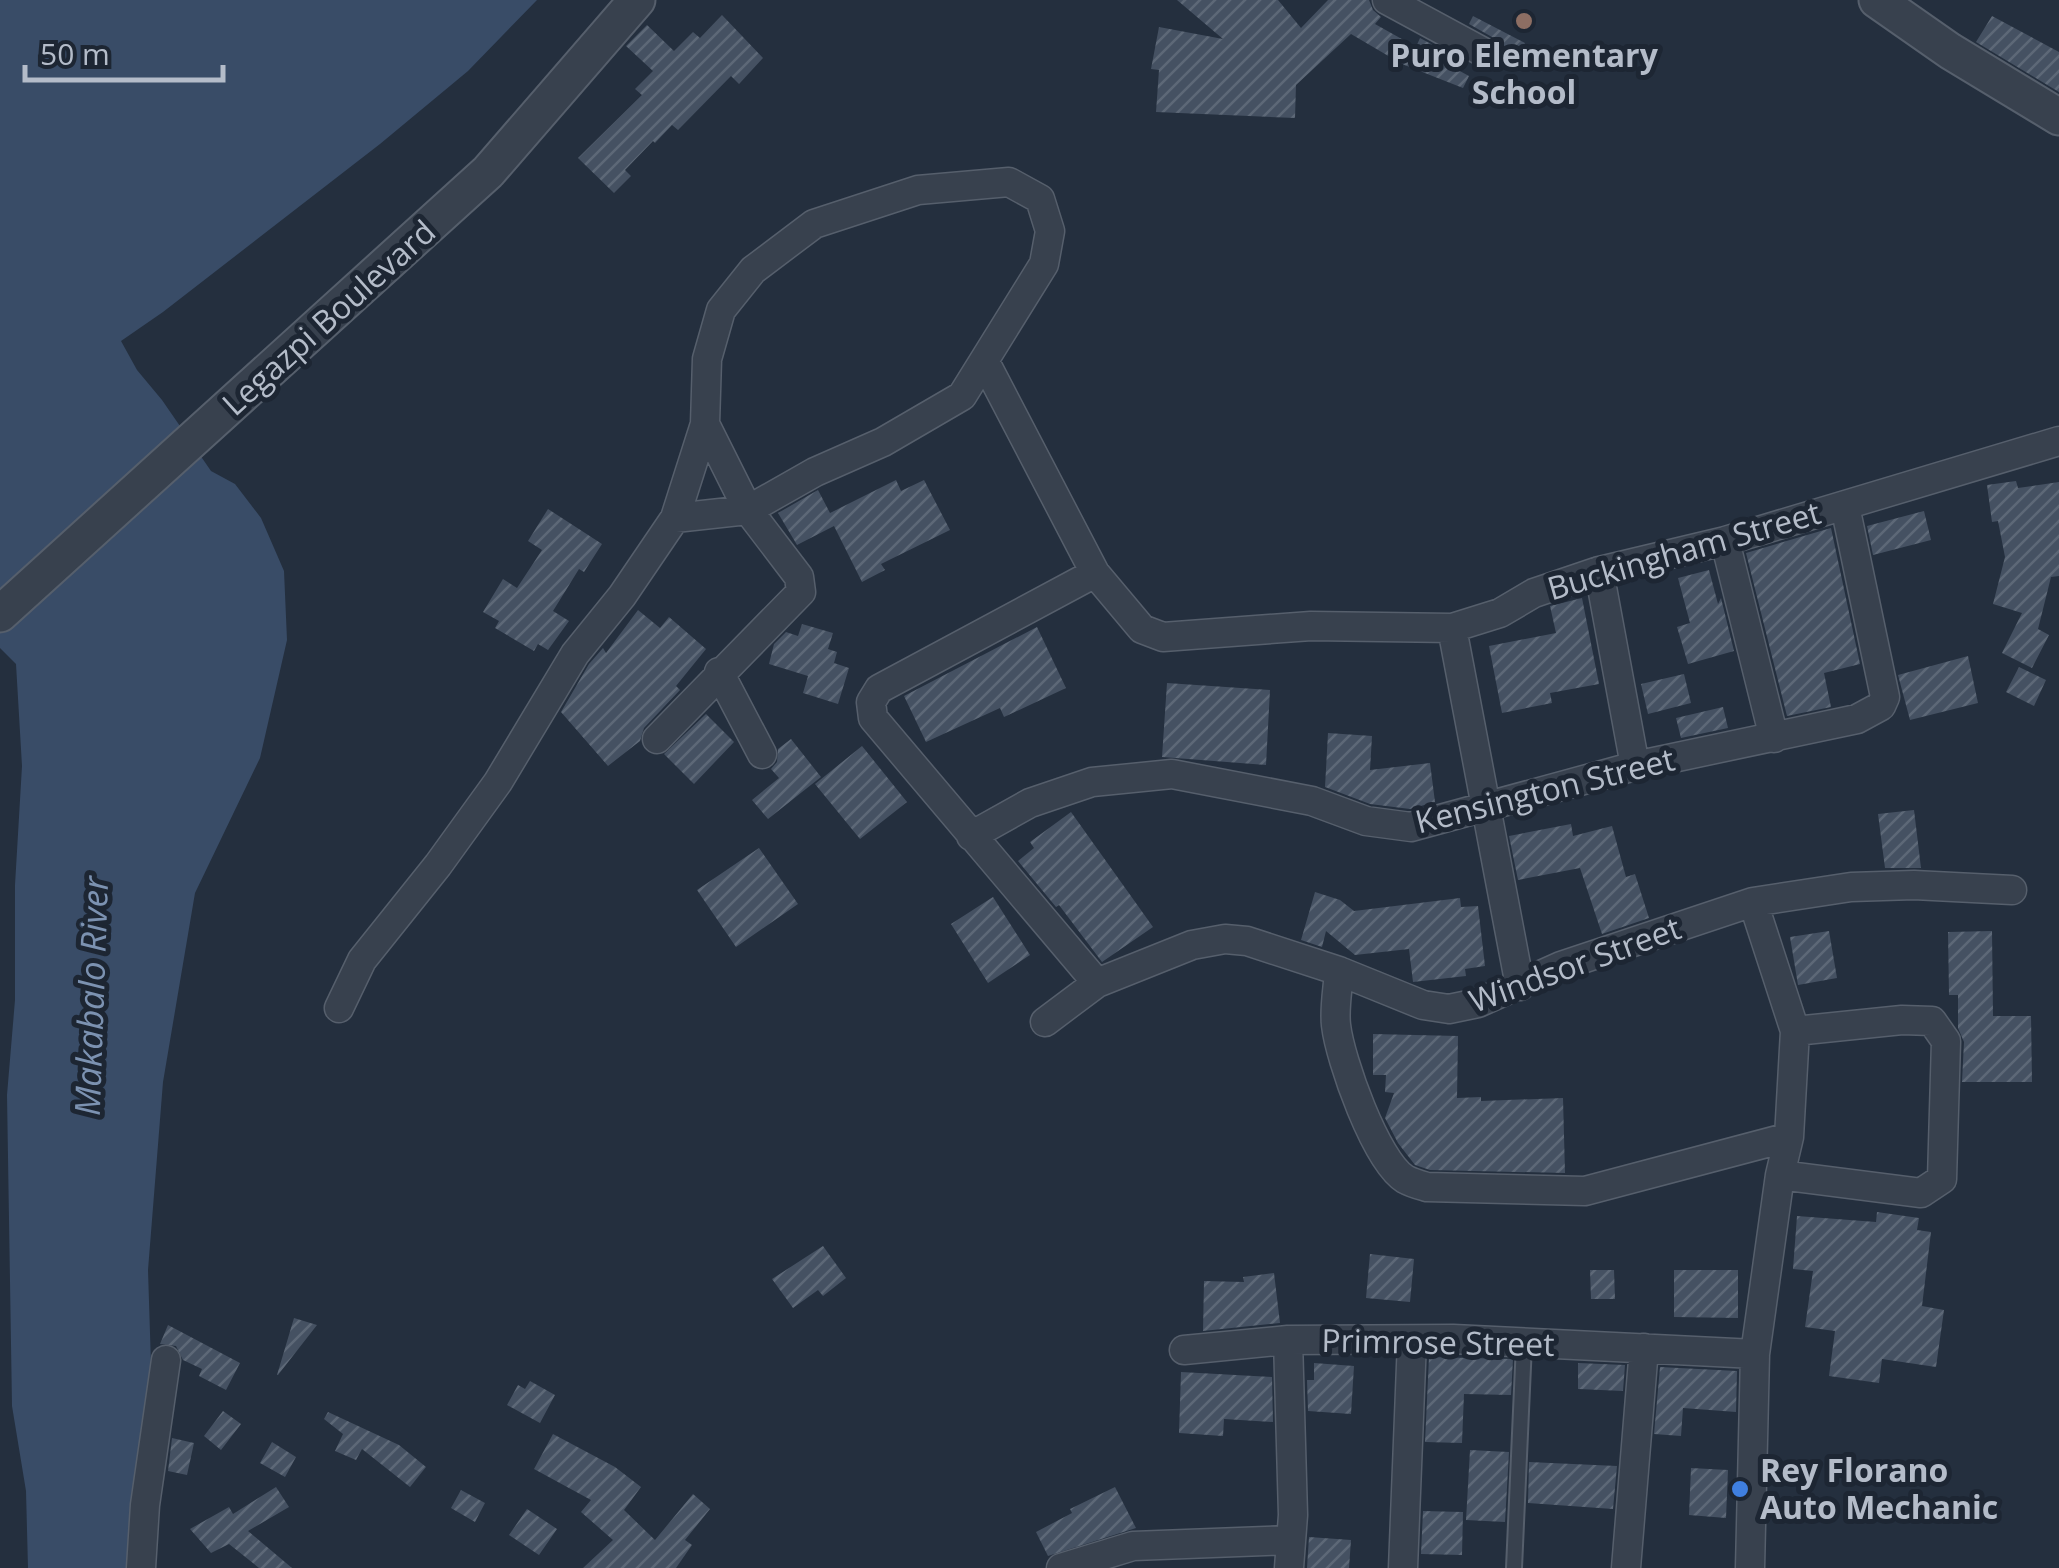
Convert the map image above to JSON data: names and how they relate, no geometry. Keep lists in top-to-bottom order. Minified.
{"streets":{"street":["Legazpi Boulevard","Buckingham Street","Kensington Street","Windsor Street","Primrose Street"]},"crossings":[["Buckingham Street","Kensington Street"]],"water":["Makabalo River"],"places":["Puro Elementary School","Rey Florano Auto Mechanic"],"scale_bar":"50 m"}
